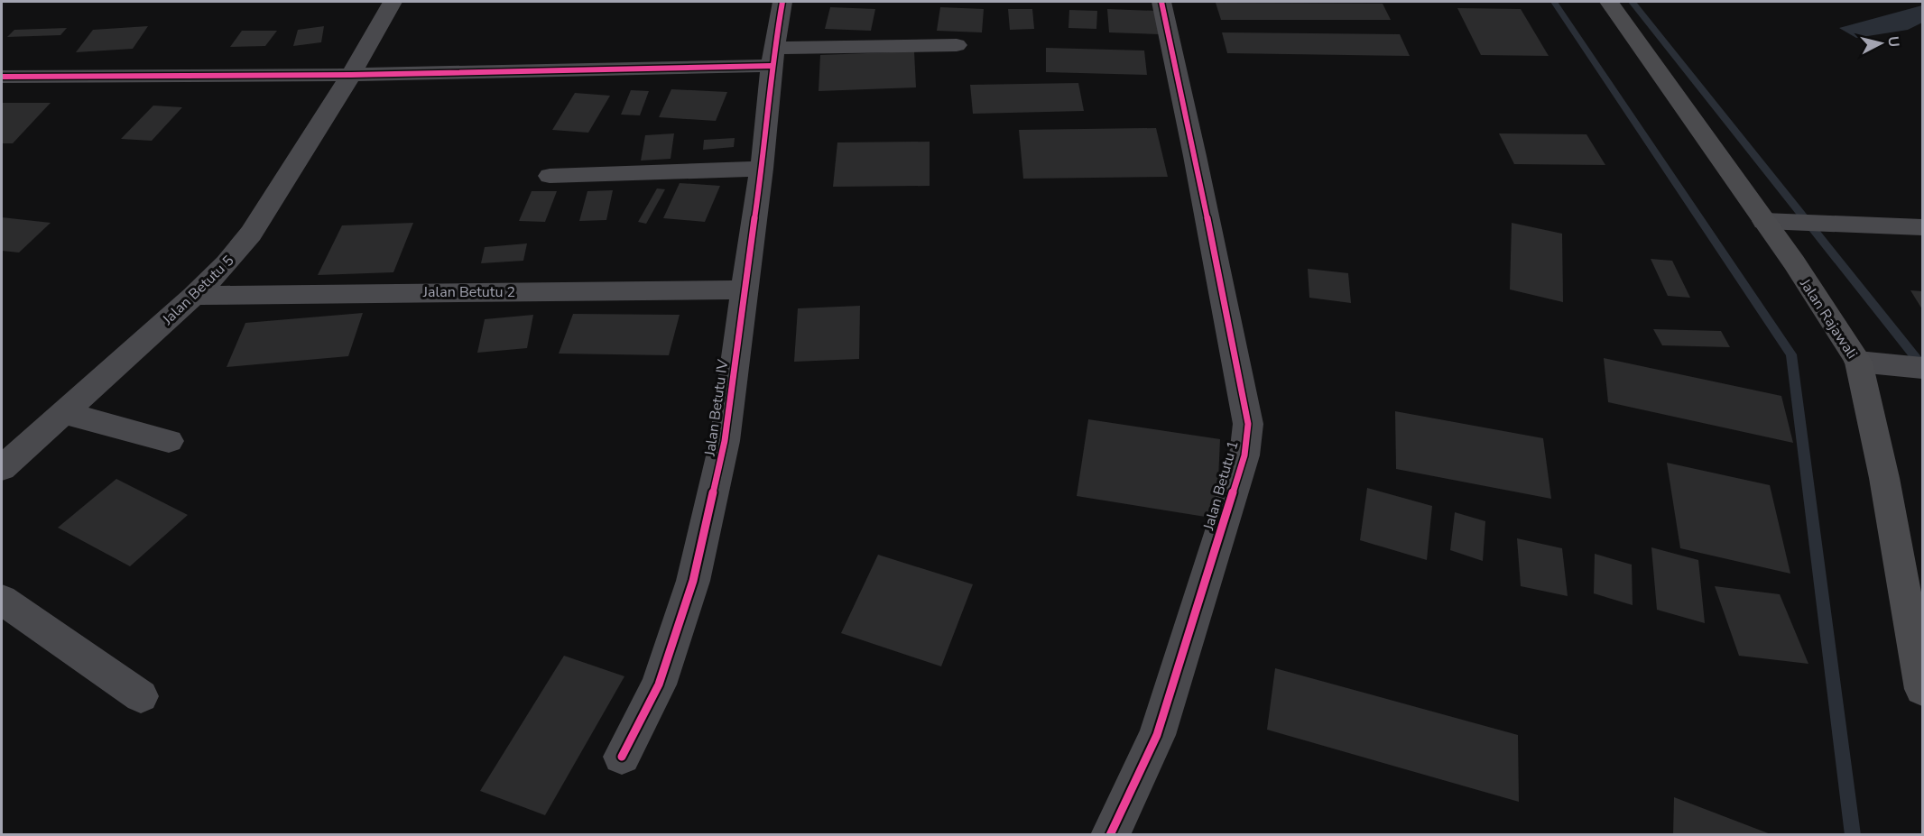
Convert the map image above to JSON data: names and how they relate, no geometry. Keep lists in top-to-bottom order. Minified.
{"streets":{"main road":["Jalan Rajawali"],"street":["Jalan Betutu 5","Jalan Betutu 2","Jalan Betutu IV","Jalan Betutu 1"]},"crossings":[["Jalan Betutu 5","Jalan Betutu 2"],["Jalan Betutu 2","Jalan Betutu IV"]],"north":"right"}
